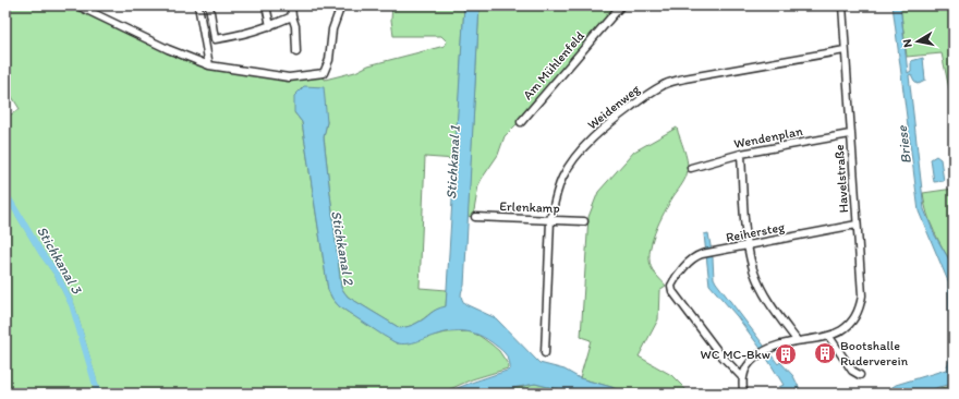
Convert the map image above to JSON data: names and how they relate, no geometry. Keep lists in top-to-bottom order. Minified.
{"streets":{"street":["Am Mühlenfeld","Weidenweg","Wendenplan","Havelstraße","Erlenkamp","Reihersteg"]},"crossings":[["Weidenweg","Havelstraße"],["Weidenweg","Erlenkamp"],["Wendenplan","Havelstraße"],["Havelstraße","Reihersteg"]],"water":["Briese","Stichkanal 1","Stichkanal 2","Stichkanal 3"],"places":{"building":["Bootshalle Ruderverein","WC MC-Bkw"]},"north":"left"}
